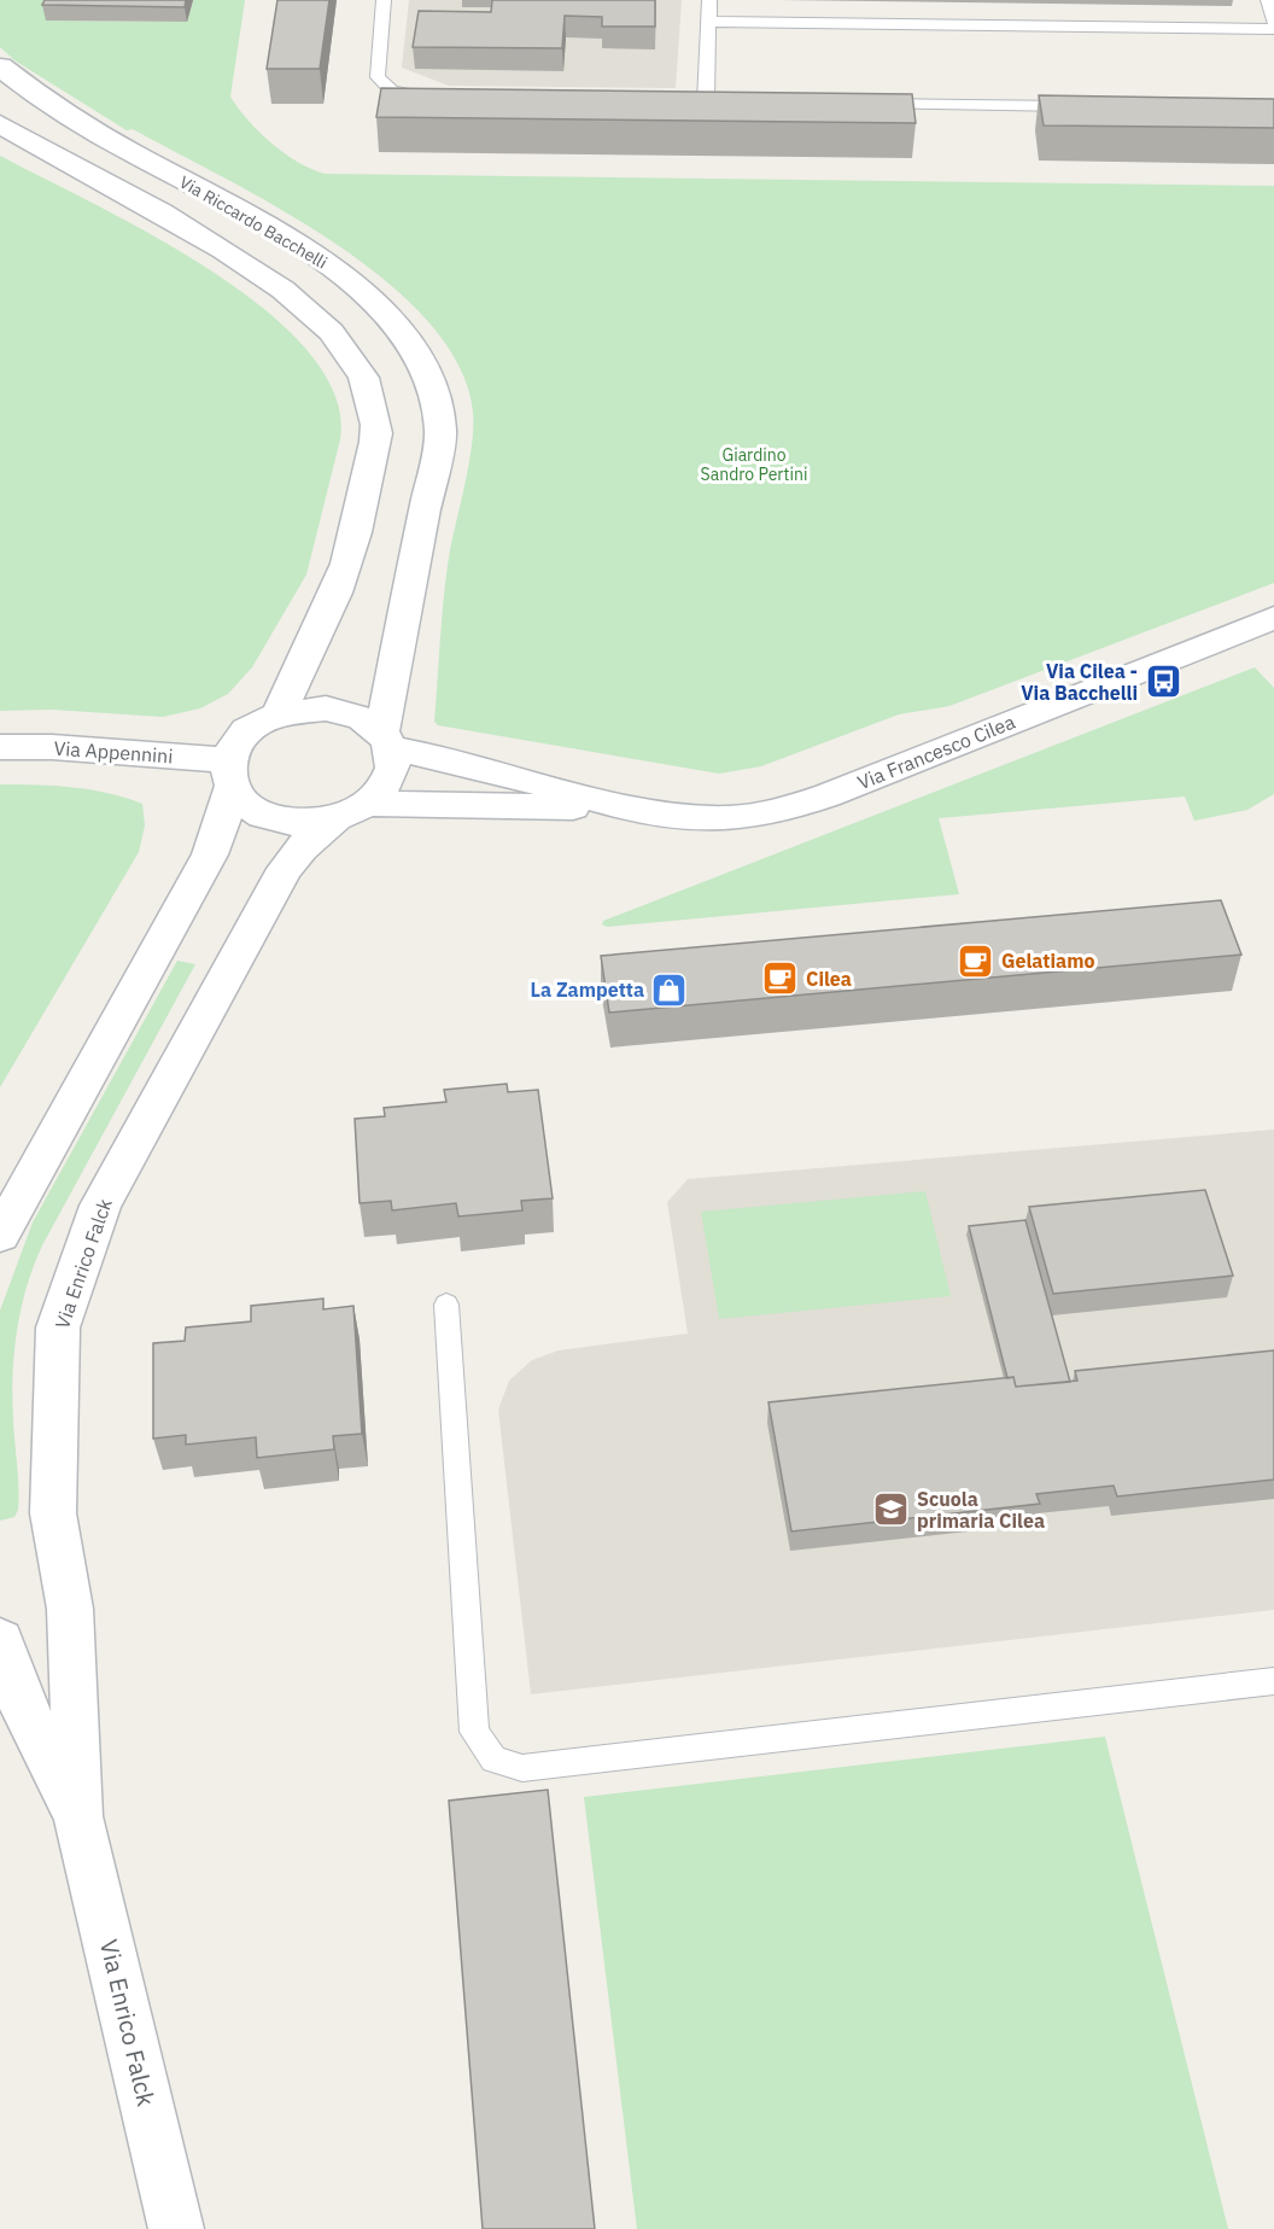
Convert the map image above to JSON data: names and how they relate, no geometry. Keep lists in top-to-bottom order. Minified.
{"streets":{"street":["Via Riccardo Bacchelli","Via Appennini","Via Francesco Cilea","Via Enrico Falck"]},"crossings":[["Via Riccardo Bacchelli","Via Appennini"],["Via Riccardo Bacchelli","Via Francesco Cilea"],["Via Riccardo Bacchelli","Via Enrico Falck"],["Via Appennini","Via Francesco Cilea"],["Via Appennini","Via Enrico Falck"],["Via Francesco Cilea","Via Enrico Falck"]],"parks":["Giardino Sandro Pertini"],"places":{"bus stop":["Via Cilea - Via Bacchelli"],"cafe":["Gelatiamo","Cilea"],"shop":["La Zampetta"],"school or university":["Scuola primaria Cilea"]}}
